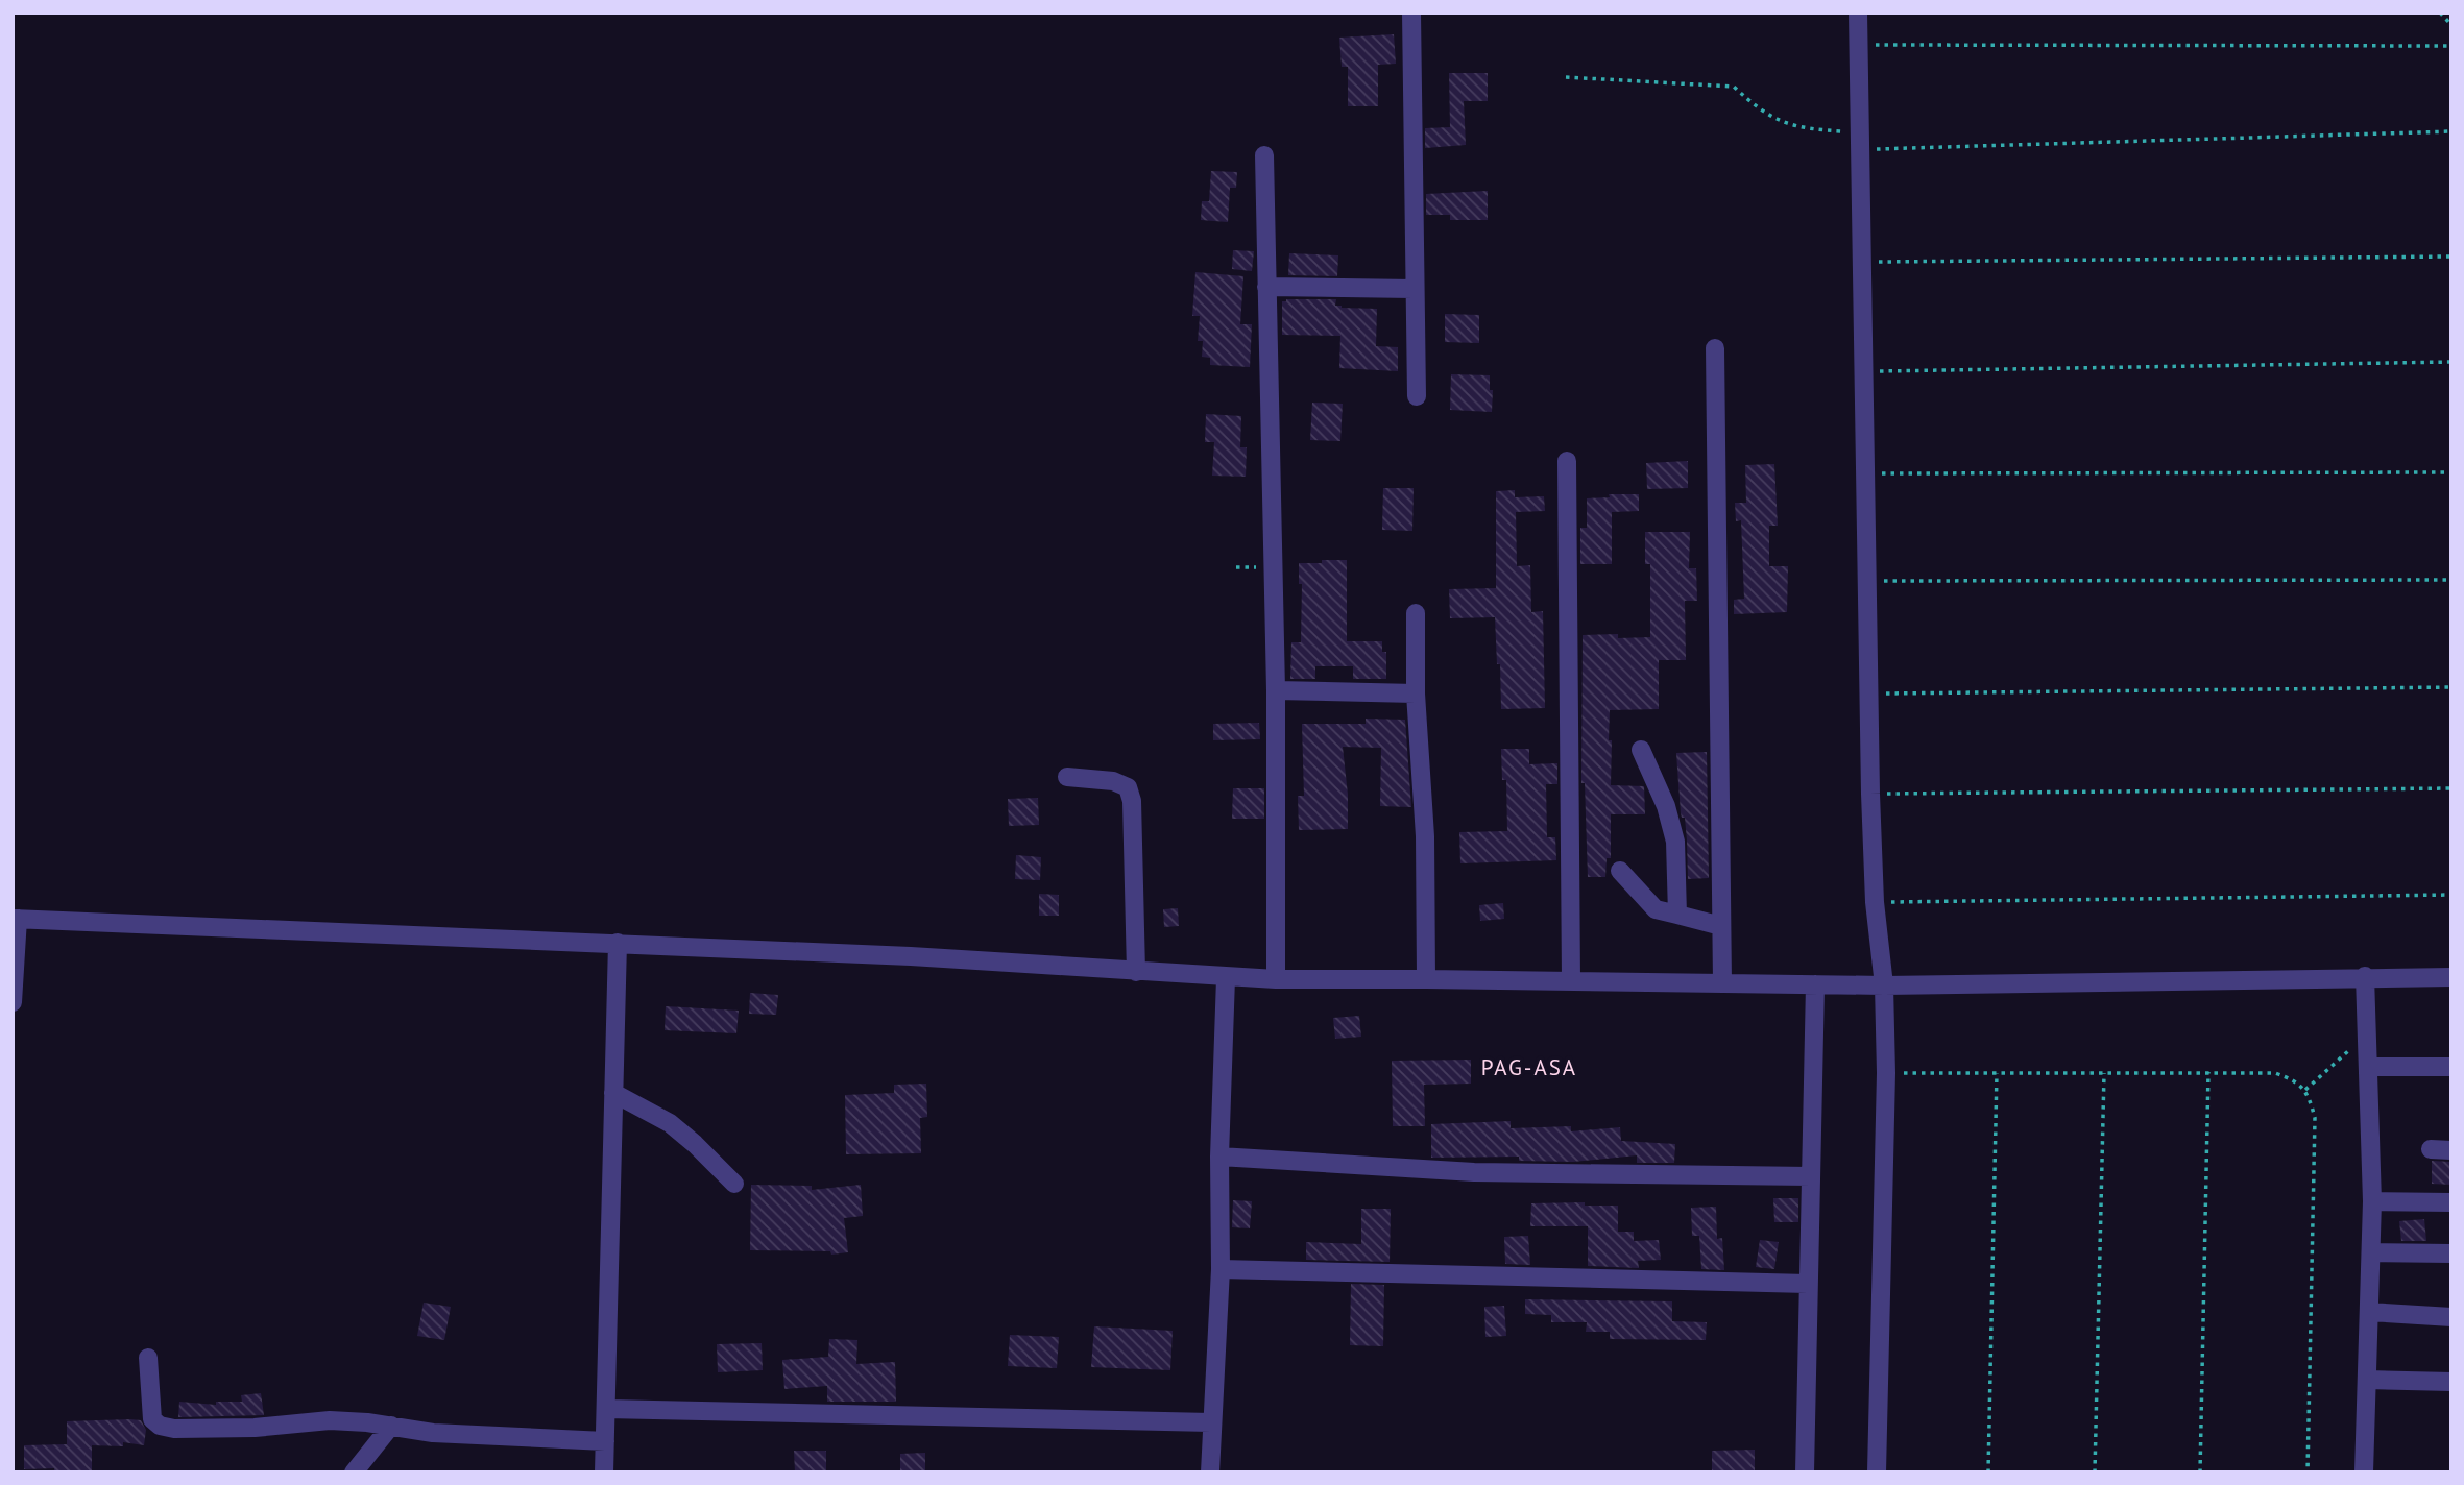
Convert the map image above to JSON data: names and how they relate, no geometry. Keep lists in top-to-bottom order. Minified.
{"districts":["PAG-ASA"]}
